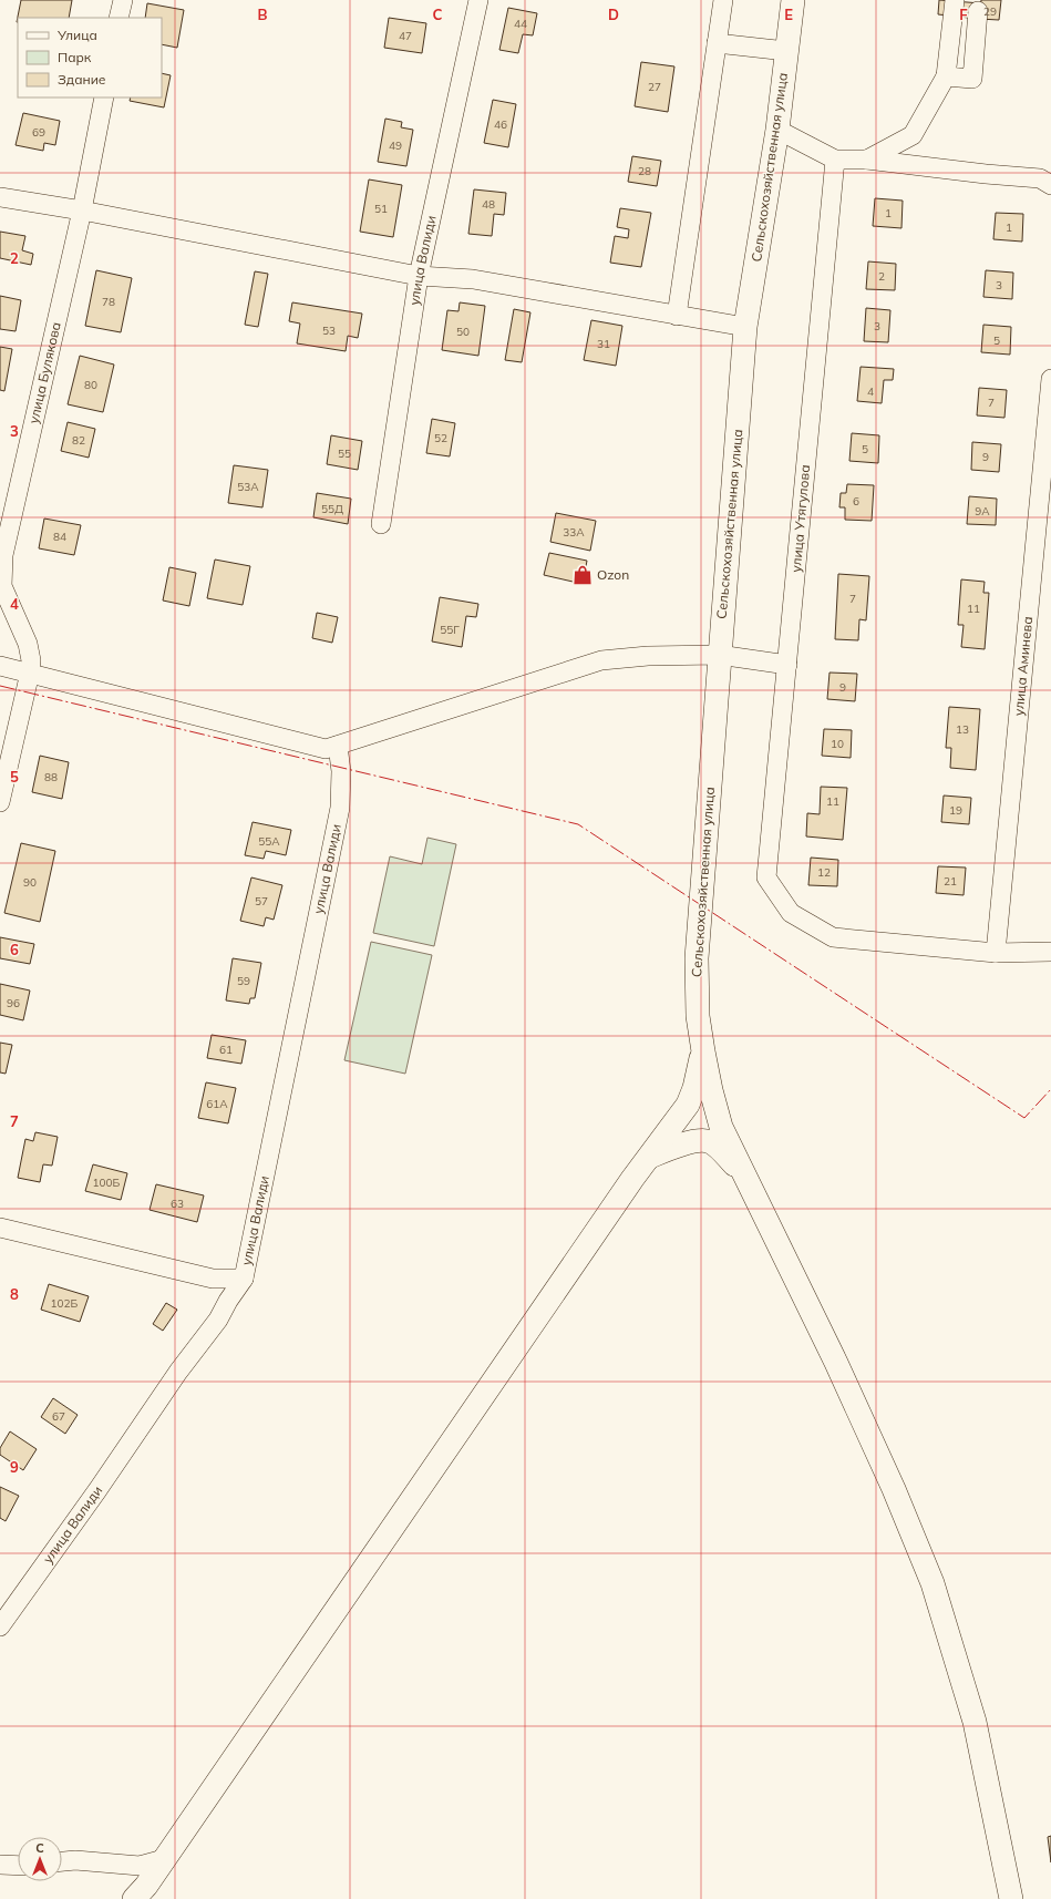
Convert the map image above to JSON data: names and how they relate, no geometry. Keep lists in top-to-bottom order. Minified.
{"streets":{"main road":["Сельскохозяйственная улица"],"street":["улица Валиди","улица Булякова","улица Утягулова","улица Аминева"]},"crossings":[["улица Утягулова","улица Аминева"]],"places":{"shop":["Ozon"]},"house_numbers":["29","44","47","27","46","69","49","28","48","51","1","1","2","3","78","3","53","50","5","31","80","4","7","52","82","5","55","9","53А","6","55Д","9А","33А","84","7","11","55Г","9","13","10","88","11","19","55А","12","21","90","57","59","96","61","61А","100Б","63","102Б","67"],"legend":["Улица","Парк","Здание"],"north":"top","grid":{"columns":["B","C","D","E","F"],"rows":["2","3","4","5","6","7","8","9"]}}
